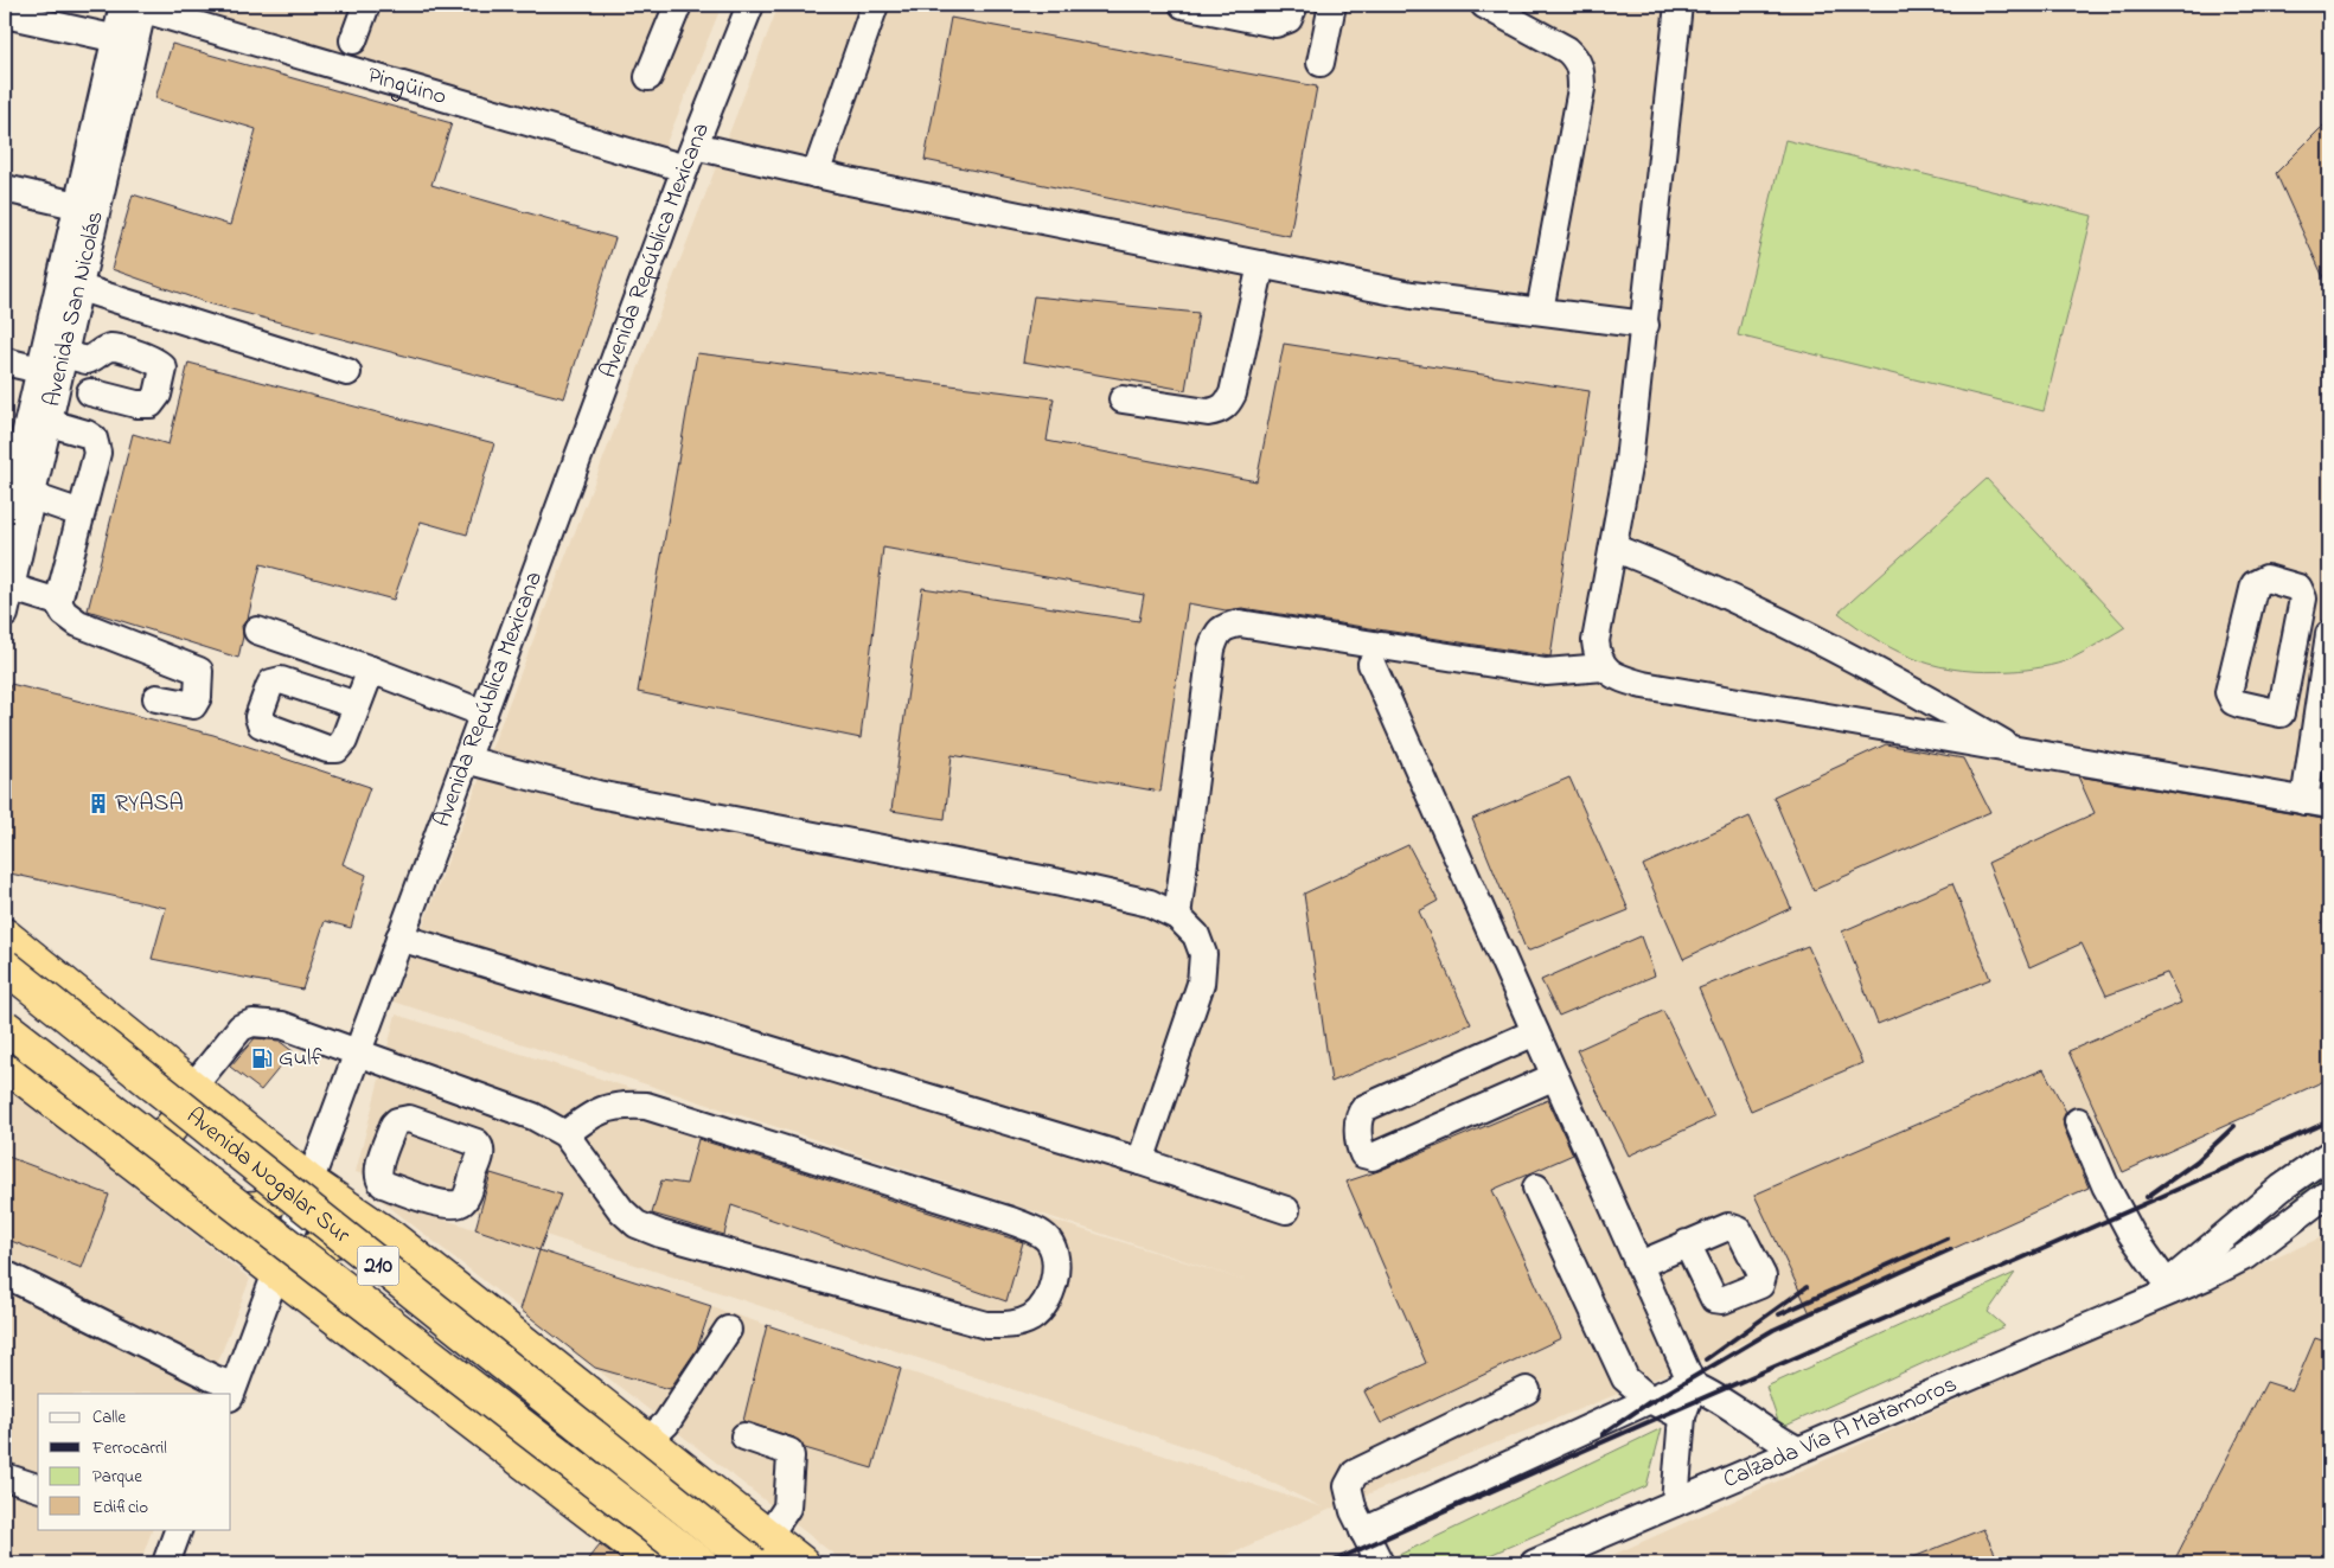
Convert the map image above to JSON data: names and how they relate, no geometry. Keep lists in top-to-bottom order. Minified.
{"streets":{"highway":["Avenida Nogalar Sur","210"],"street":["Pingüino","Avenida República Mexicana","Avenida San Nicolás","Calzada Vía A Matamoros"]},"crossings":[["Pingüino","Avenida República Mexicana"],["Pingüino","Avenida San Nicolás"]],"places":{"building":["RYASA"],"fuel station":["Gulf"]},"legend":["Calle","Ferrocarril","Parque","Edificio"]}
